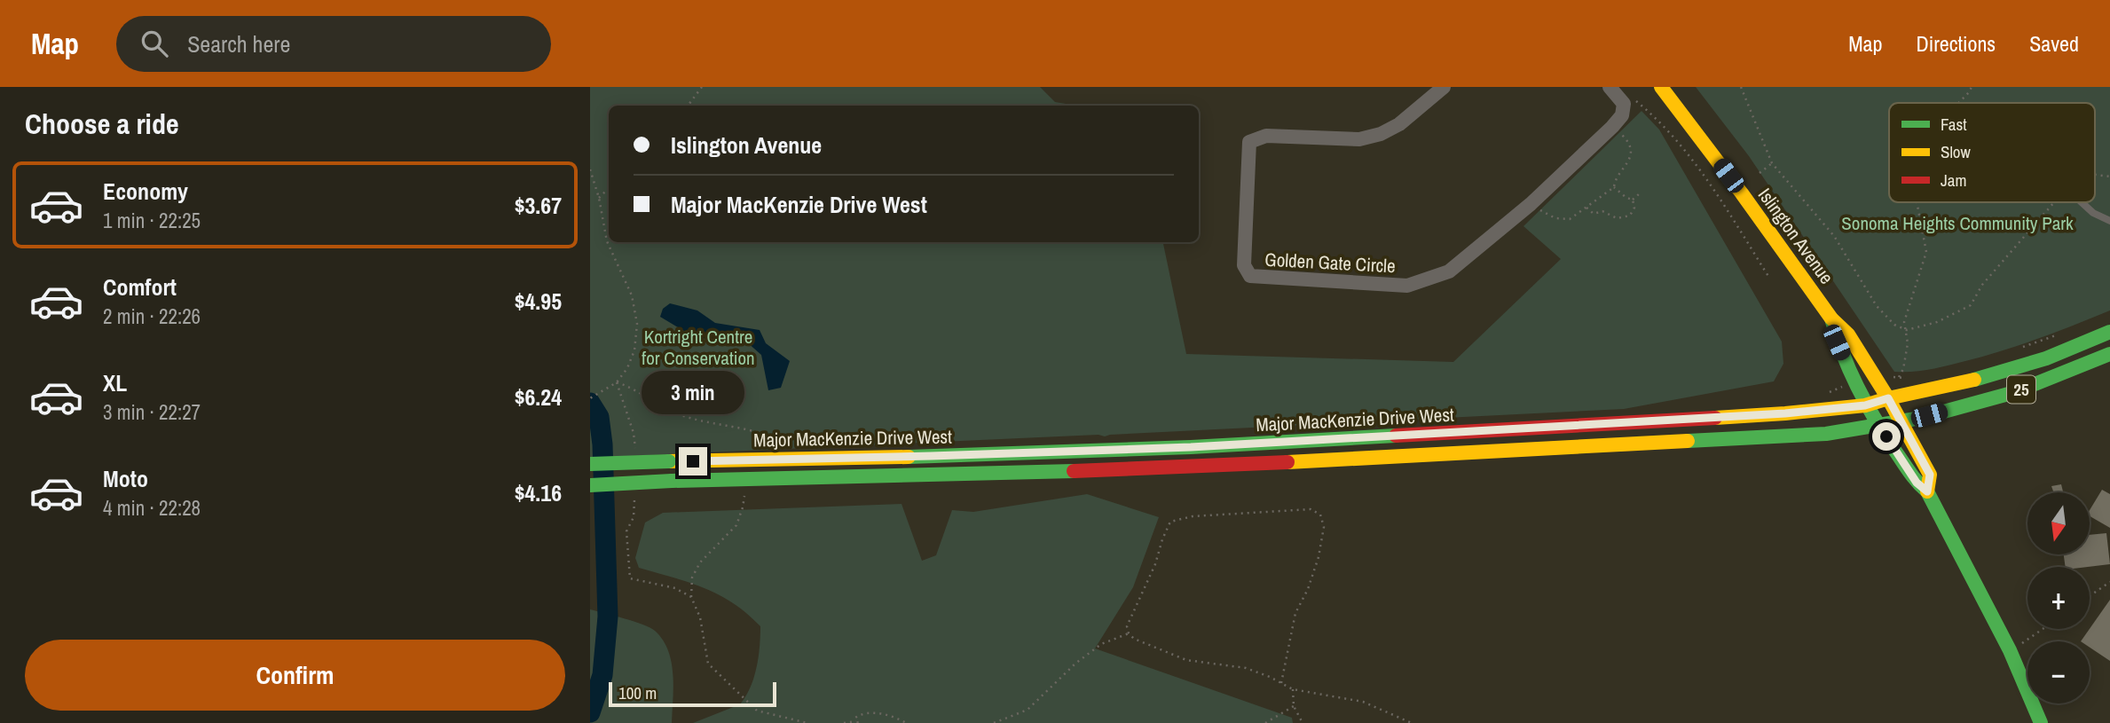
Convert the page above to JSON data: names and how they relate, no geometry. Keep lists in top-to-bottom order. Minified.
{"streets":{"main road":["Islington Avenue","25","Major MacKenzie Drive West"],"street":["Golden Gate Circle"]},"crossings":[["Islington Avenue","Major MacKenzie Drive West"]],"parks":["Sonoma Heights Community Park","Kortright Centre for Conservation"],"legend":["Fast","Slow","Jam"],"scale_bar":"100 m","north":"bottom","page":{"header":"Map","search":"Search here","nav":["Map","Directions","Saved"],"heading":"Choose a ride","banner":["Islington Avenue","Major MacKenzie Drive West"],"list":[{"name":"Economy","note":"1 min · 22:25","value":"$3.67"},{"name":"Comfort","note":"2 min · 22:26","value":"$4.95"},{"name":"XL","note":"3 min · 22:27","value":"$6.24"},{"name":"Moto","note":"4 min · 22:28","value":"$4.16"}],"bubble":"3 min","map_buttons":["+","−"],"buttons":"Confirm","scale":"100 m"}}
